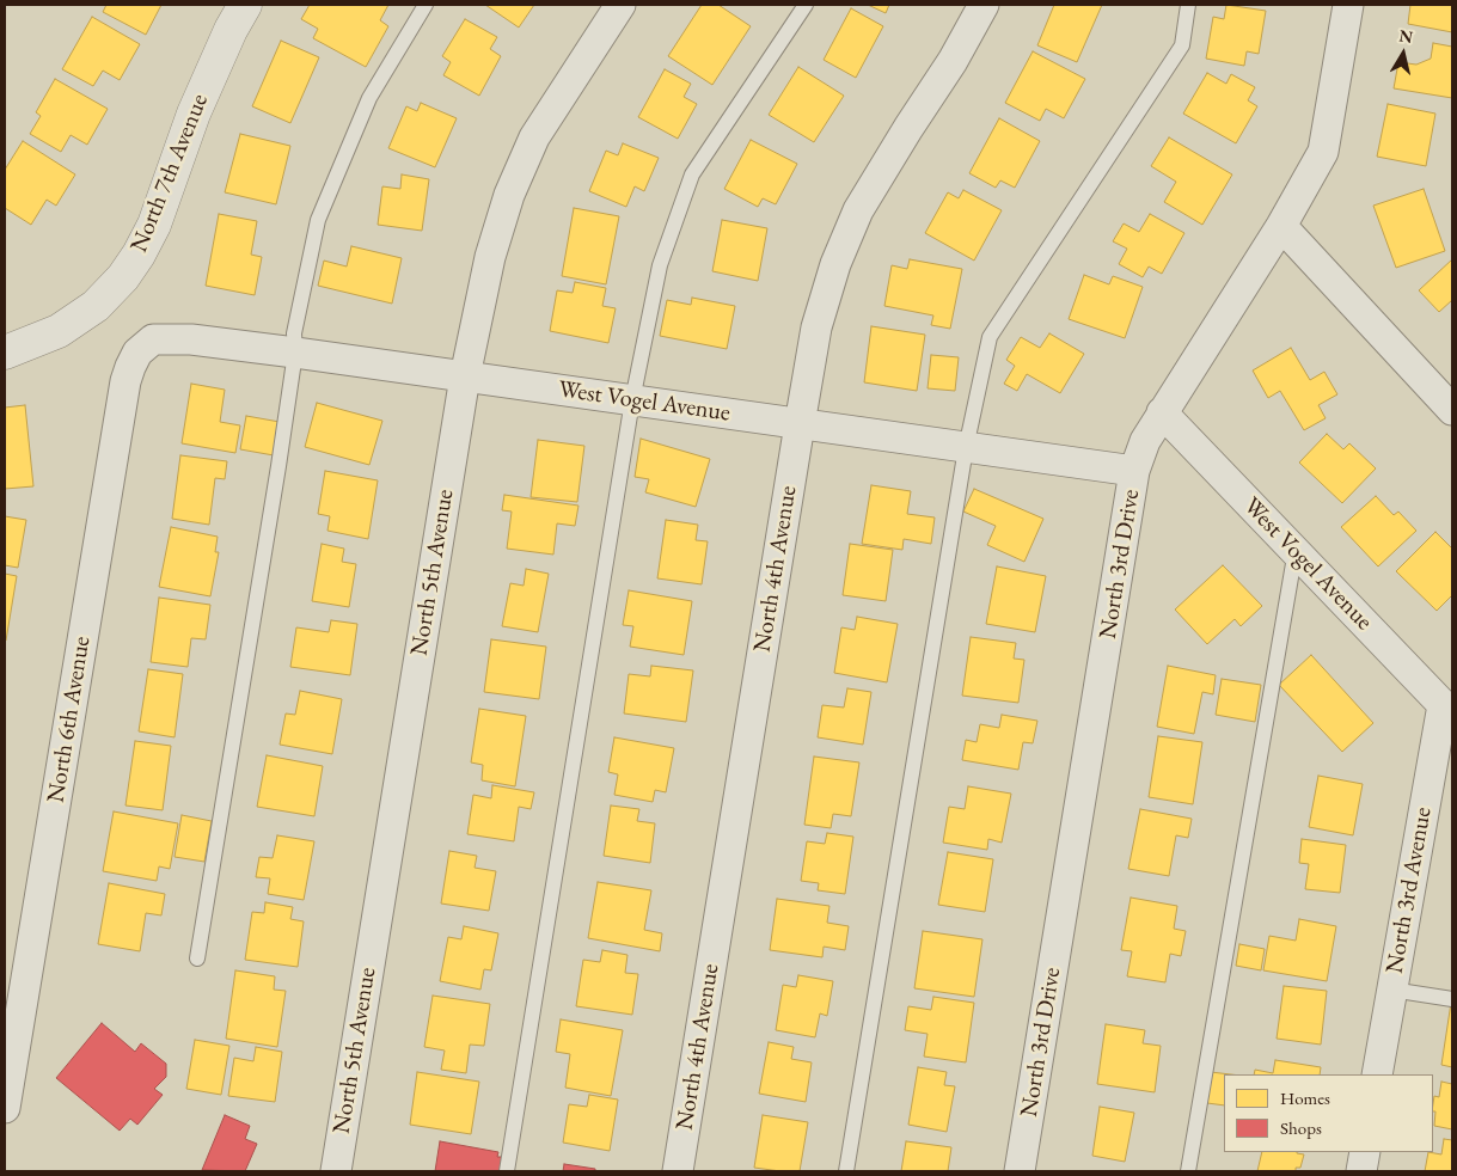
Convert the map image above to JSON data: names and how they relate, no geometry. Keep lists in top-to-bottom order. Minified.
{"streets":{"street":["North 7th Avenue","West Vogel Avenue","North 3rd Drive","North 4th Avenue","North 5th Avenue","North 6th Avenue","North 3rd Avenue"]},"crossings":[["West Vogel Avenue","North 3rd Drive"],["West Vogel Avenue","North 4th Avenue"],["West Vogel Avenue","North 5th Avenue"],["West Vogel Avenue","North 6th Avenue"],["West Vogel Avenue","North 3rd Avenue"]],"legend":["Homes","Shops"],"north":"top"}
